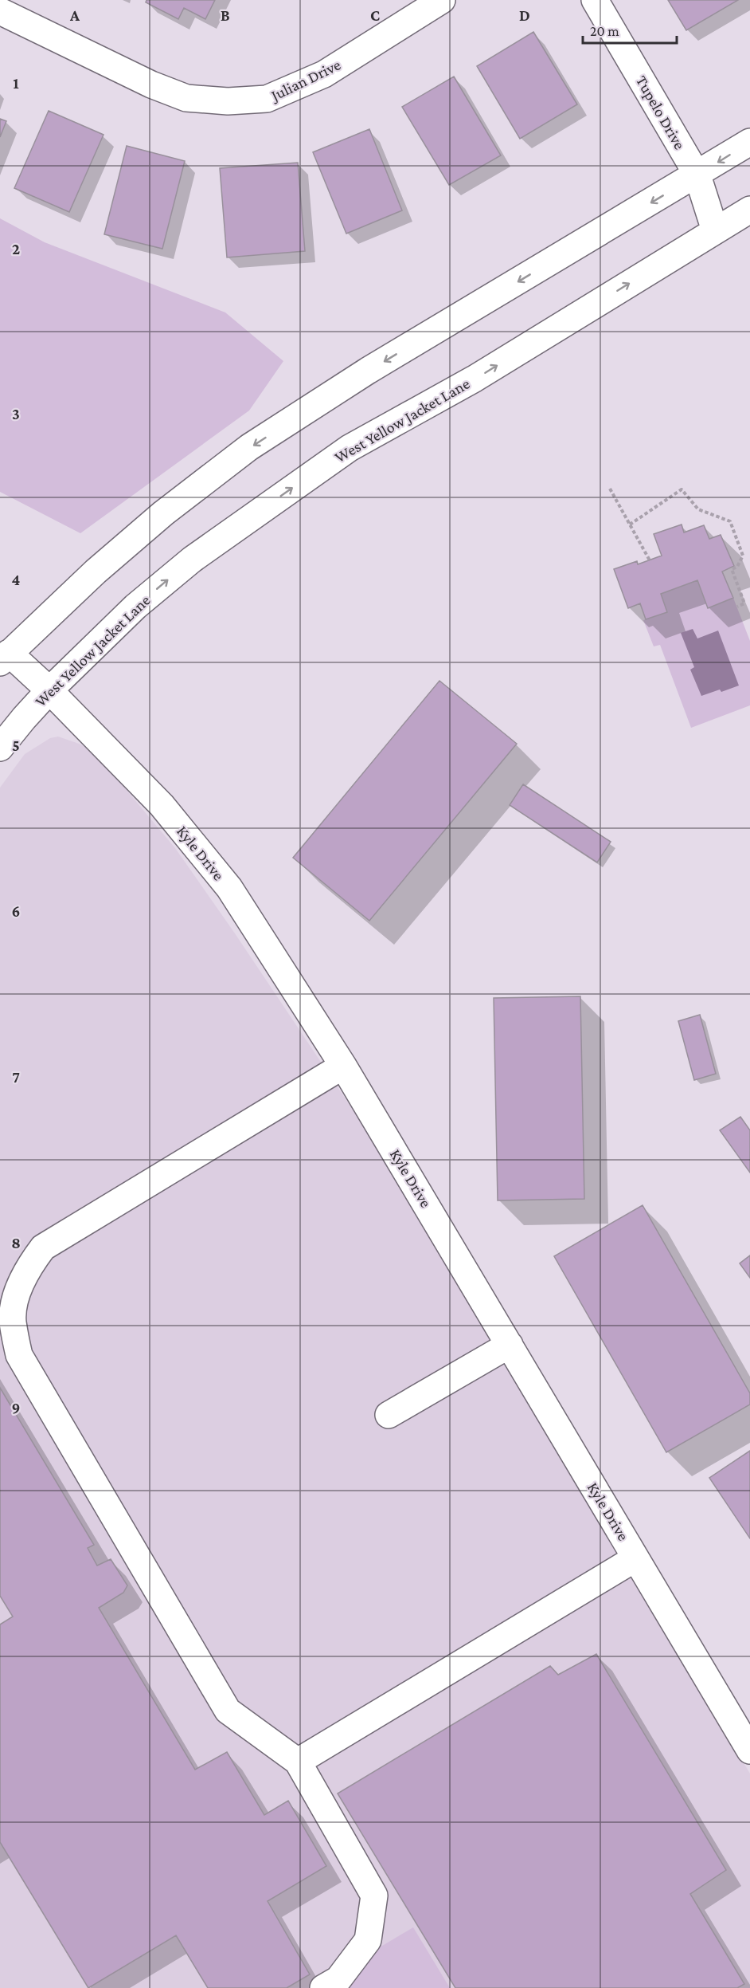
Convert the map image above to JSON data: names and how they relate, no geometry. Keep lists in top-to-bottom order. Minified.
{"streets":{"street":["Julian Drive","Tupelo Drive","West Yellow Jacket Lane","Kyle Drive"]},"crossings":[["Tupelo Drive","West Yellow Jacket Lane"],["West Yellow Jacket Lane","Kyle Drive"]],"scale_bar":"20 m","grid":{"columns":["A","B","C","D"],"rows":["1","2","3","4","5","6","7","8","9"]}}
